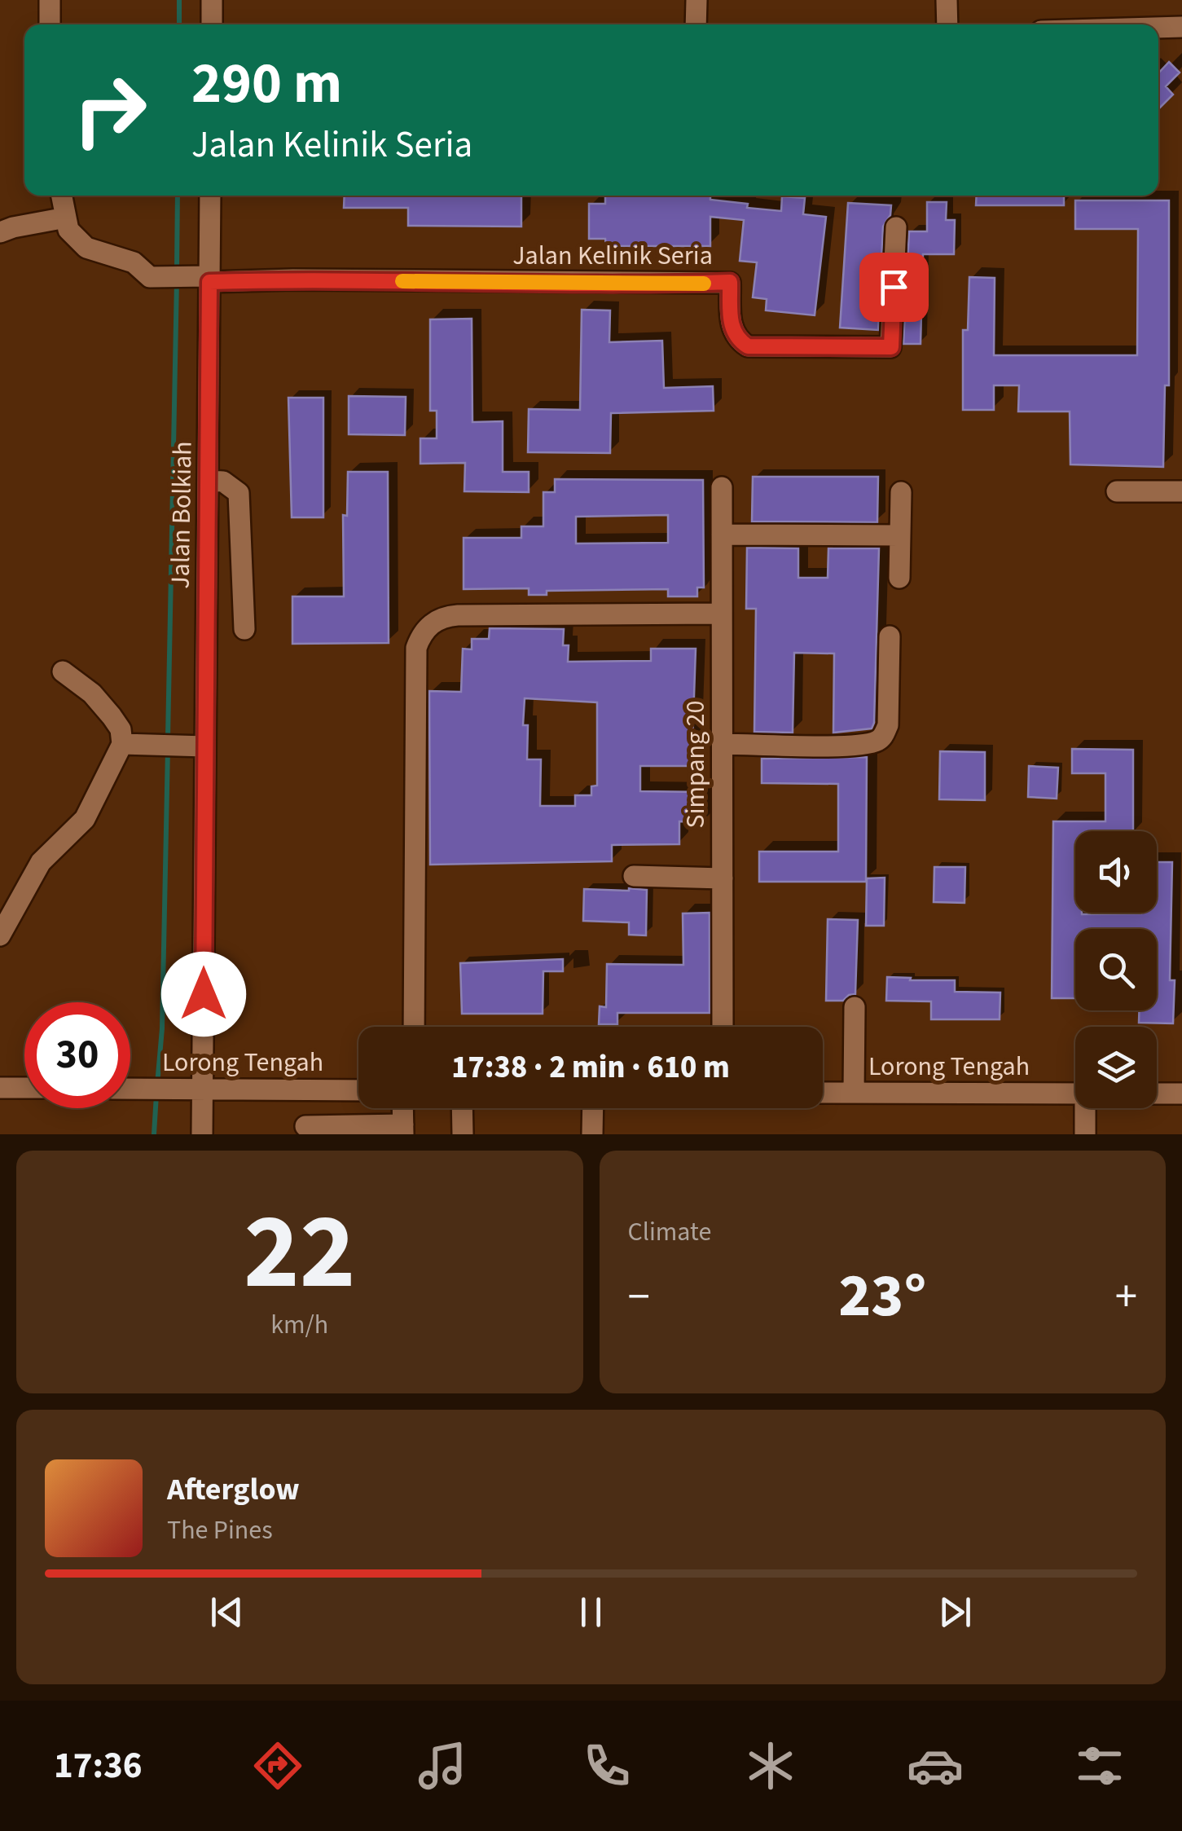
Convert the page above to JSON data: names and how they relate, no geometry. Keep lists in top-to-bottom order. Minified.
{"streets":{"street":["Jalan Kelinik Seria","Jalan Bolkiah","Simpang 20","Lorong Tengah"]},"crossings":[["Jalan Kelinik Seria","Jalan Bolkiah"],["Jalan Bolkiah","Lorong Tengah"]],"page":{"turn":["290 m","Jalan Kelinik Seria"],"limit":"30","trip":"17:38 · 2 min · 610 m","tile":[["22","km/h"],"Climate"],"heat":["−","23°","+"],"song":["Afterglow","The Pines"],"tabs":"17:36"}}
